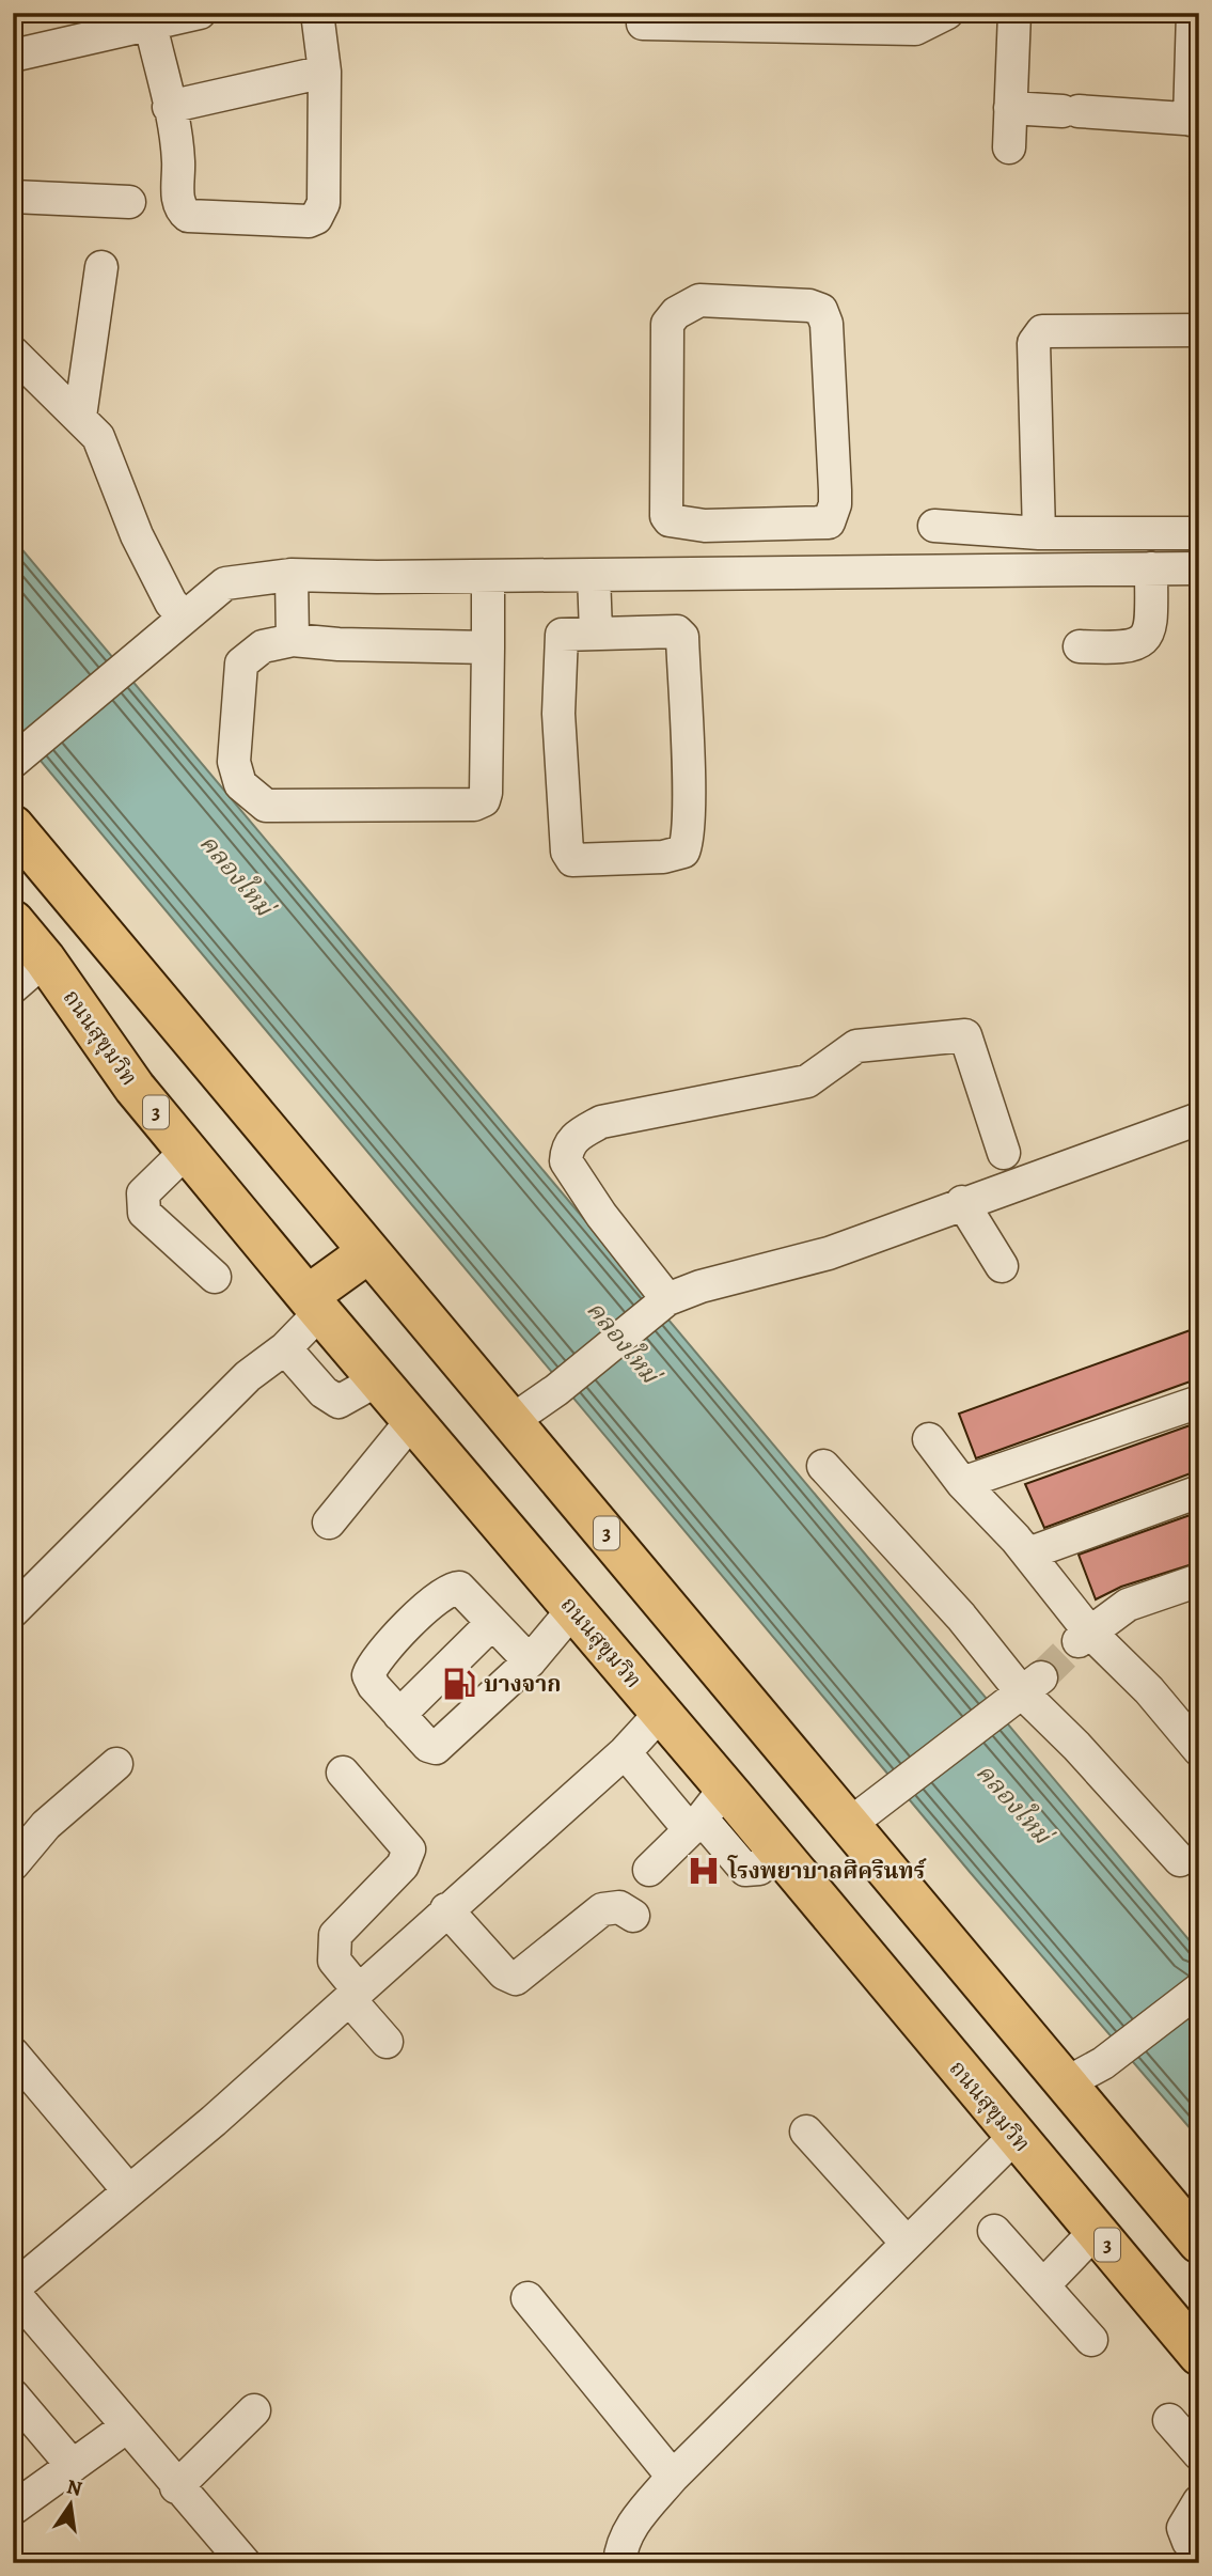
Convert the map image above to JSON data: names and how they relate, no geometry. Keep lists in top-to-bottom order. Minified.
{"streets":{"highway":["ถนนสุขุมวิท","3"]},"water":["คลองใหม่"],"places":{"fuel station":["บางจาก"],"hospital":["โรงพยาบาลศิครินทร์"]},"north":"top"}
